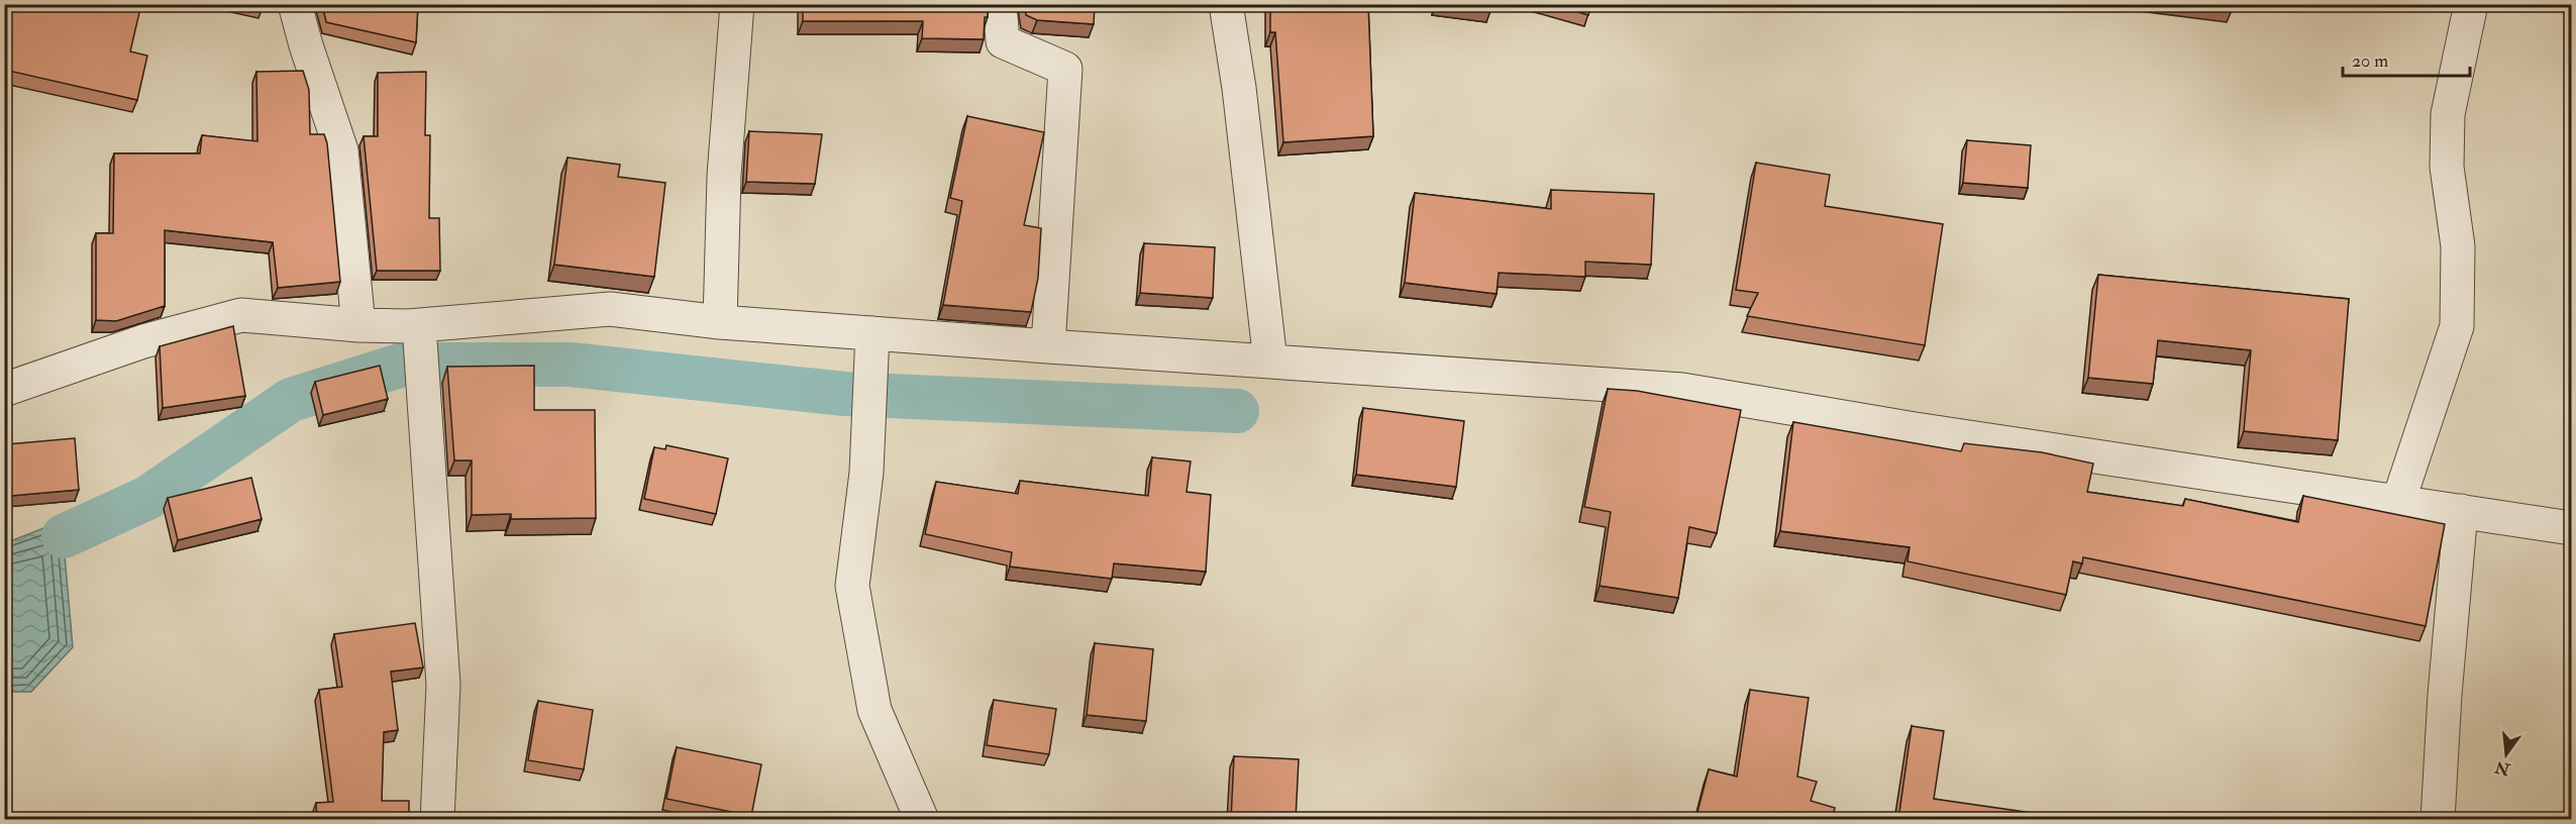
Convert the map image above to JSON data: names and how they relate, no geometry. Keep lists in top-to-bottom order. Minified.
{"scale_bar":"20 m","north":"bottom"}
